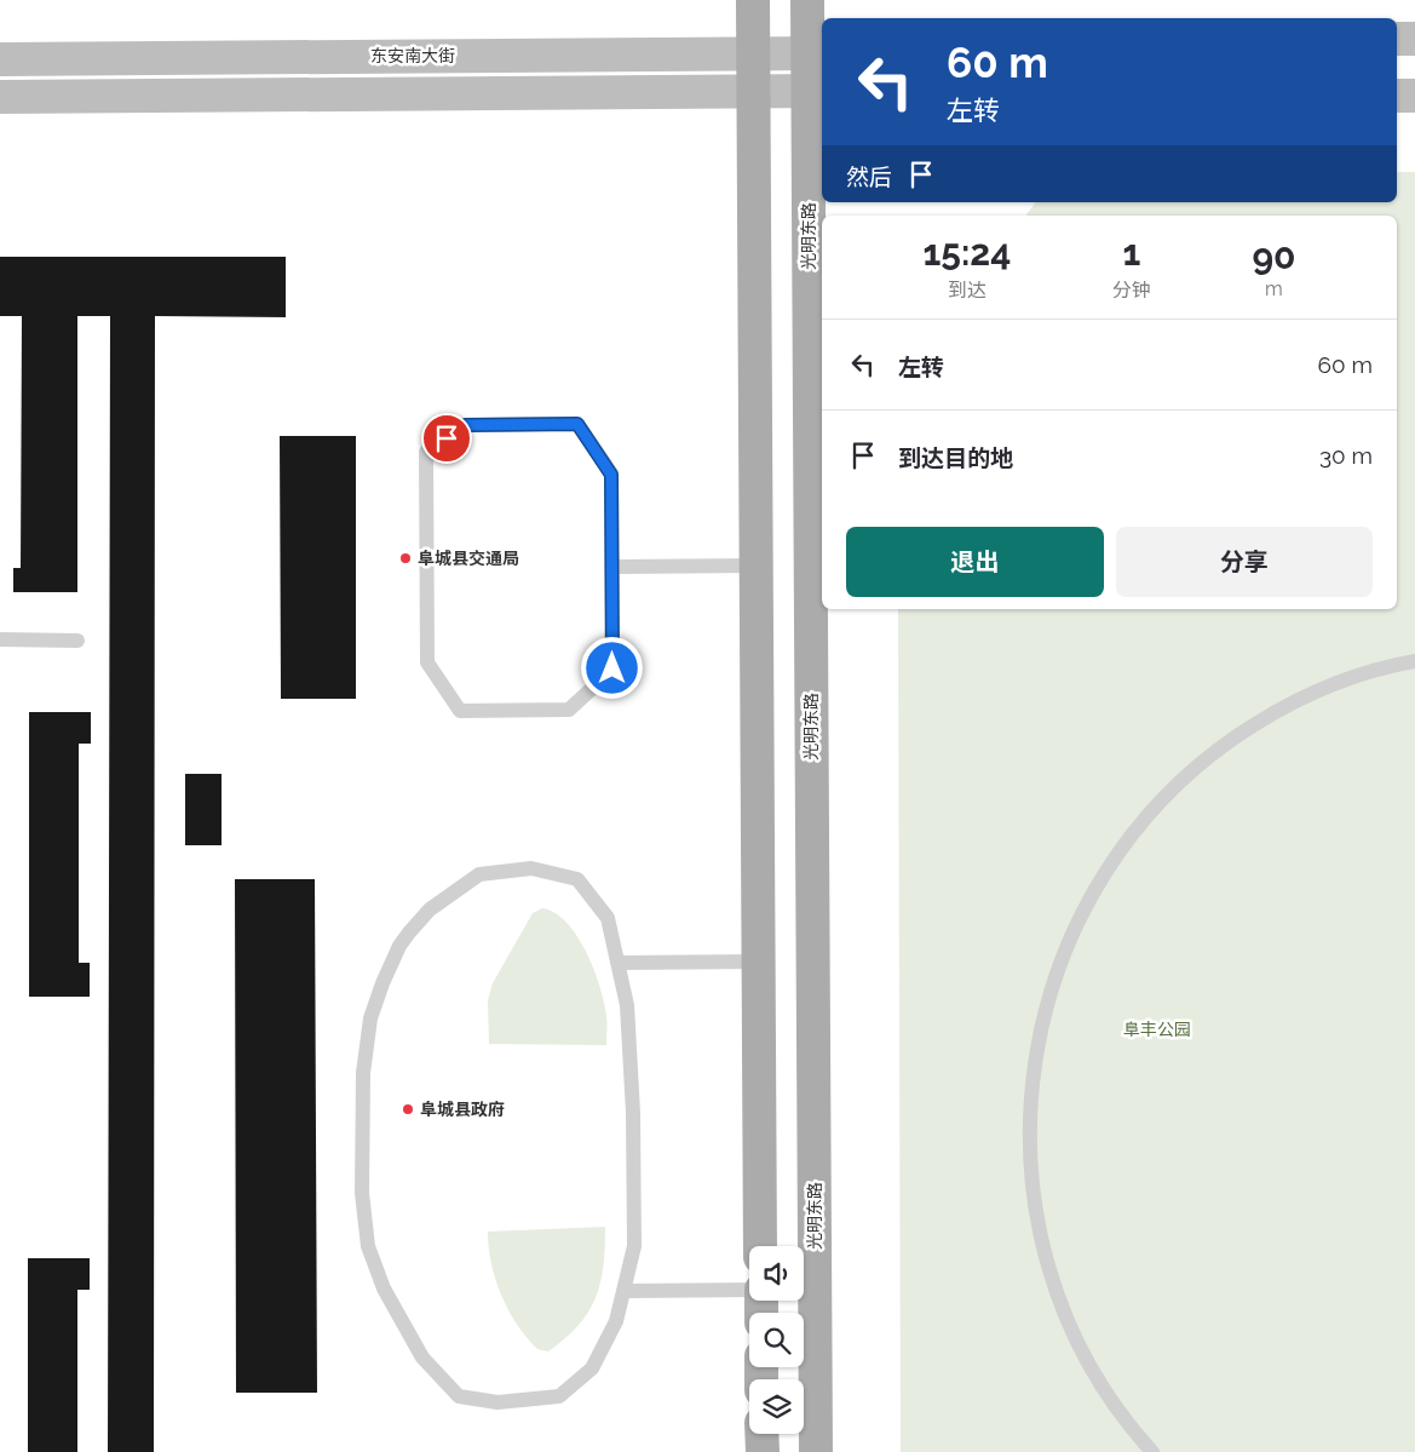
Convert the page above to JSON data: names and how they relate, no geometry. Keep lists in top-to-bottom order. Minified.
{"streets":{"main road":["东安南大街","光明东路"]},"crossings":[["东安南大街","光明东路"]],"parks":["阜丰公园"],"places":["阜城县交通局","阜城县政府"],"page":{"turn":["60 m","左转"],"then":"然后","eta":["15:24","到达","1","分钟","90","m"],"list":[{"name":"左转","value":"60 m"},{"name":"到达目的地","value":"30 m"}],"buttons":["退出","分享"]}}
